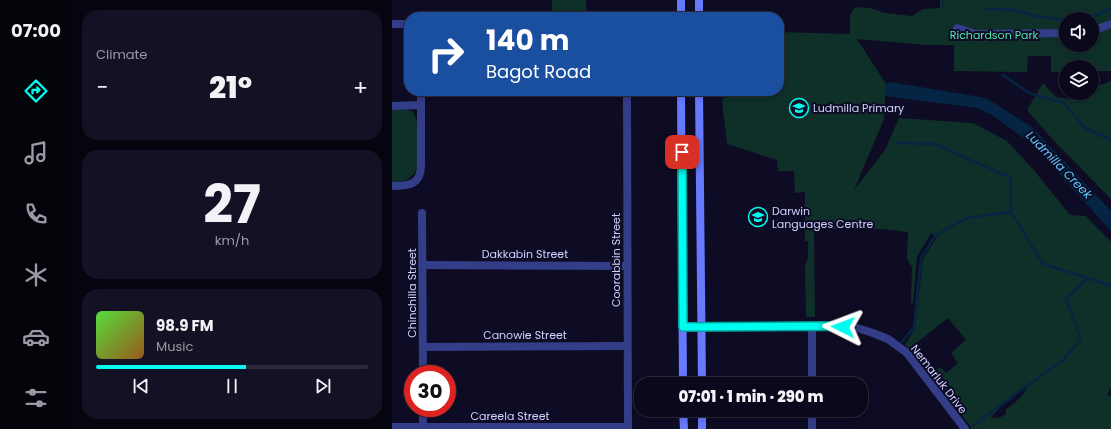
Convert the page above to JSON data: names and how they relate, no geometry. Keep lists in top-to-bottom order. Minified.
{"streets":{"street":["Dakkabin Street","Coorabbin Street","Chinchilla Street","Canowie Street","Nemarluk Drive","Careela Street"]},"crossings":[["Dakkabin Street","Coorabbin Street"],["Dakkabin Street","Chinchilla Street"],["Coorabbin Street","Canowie Street"],["Coorabbin Street","Careela Street"],["Chinchilla Street","Canowie Street"]],"water":["Ludmilla Creek"],"parks":["Richardson Park"],"places":{"school or university":["Ludmilla Primary","Darwin Languages Centre"]},"page":{"tabs":"07:00","tile":["Climate",["27","km/h"]],"turn":["140 m","Bagot Road"],"heat":["−","21°","+"],"song":["98.9 FM","Music"],"limit":"30","trip":"07:01 · 1 min · 290 m"}}
